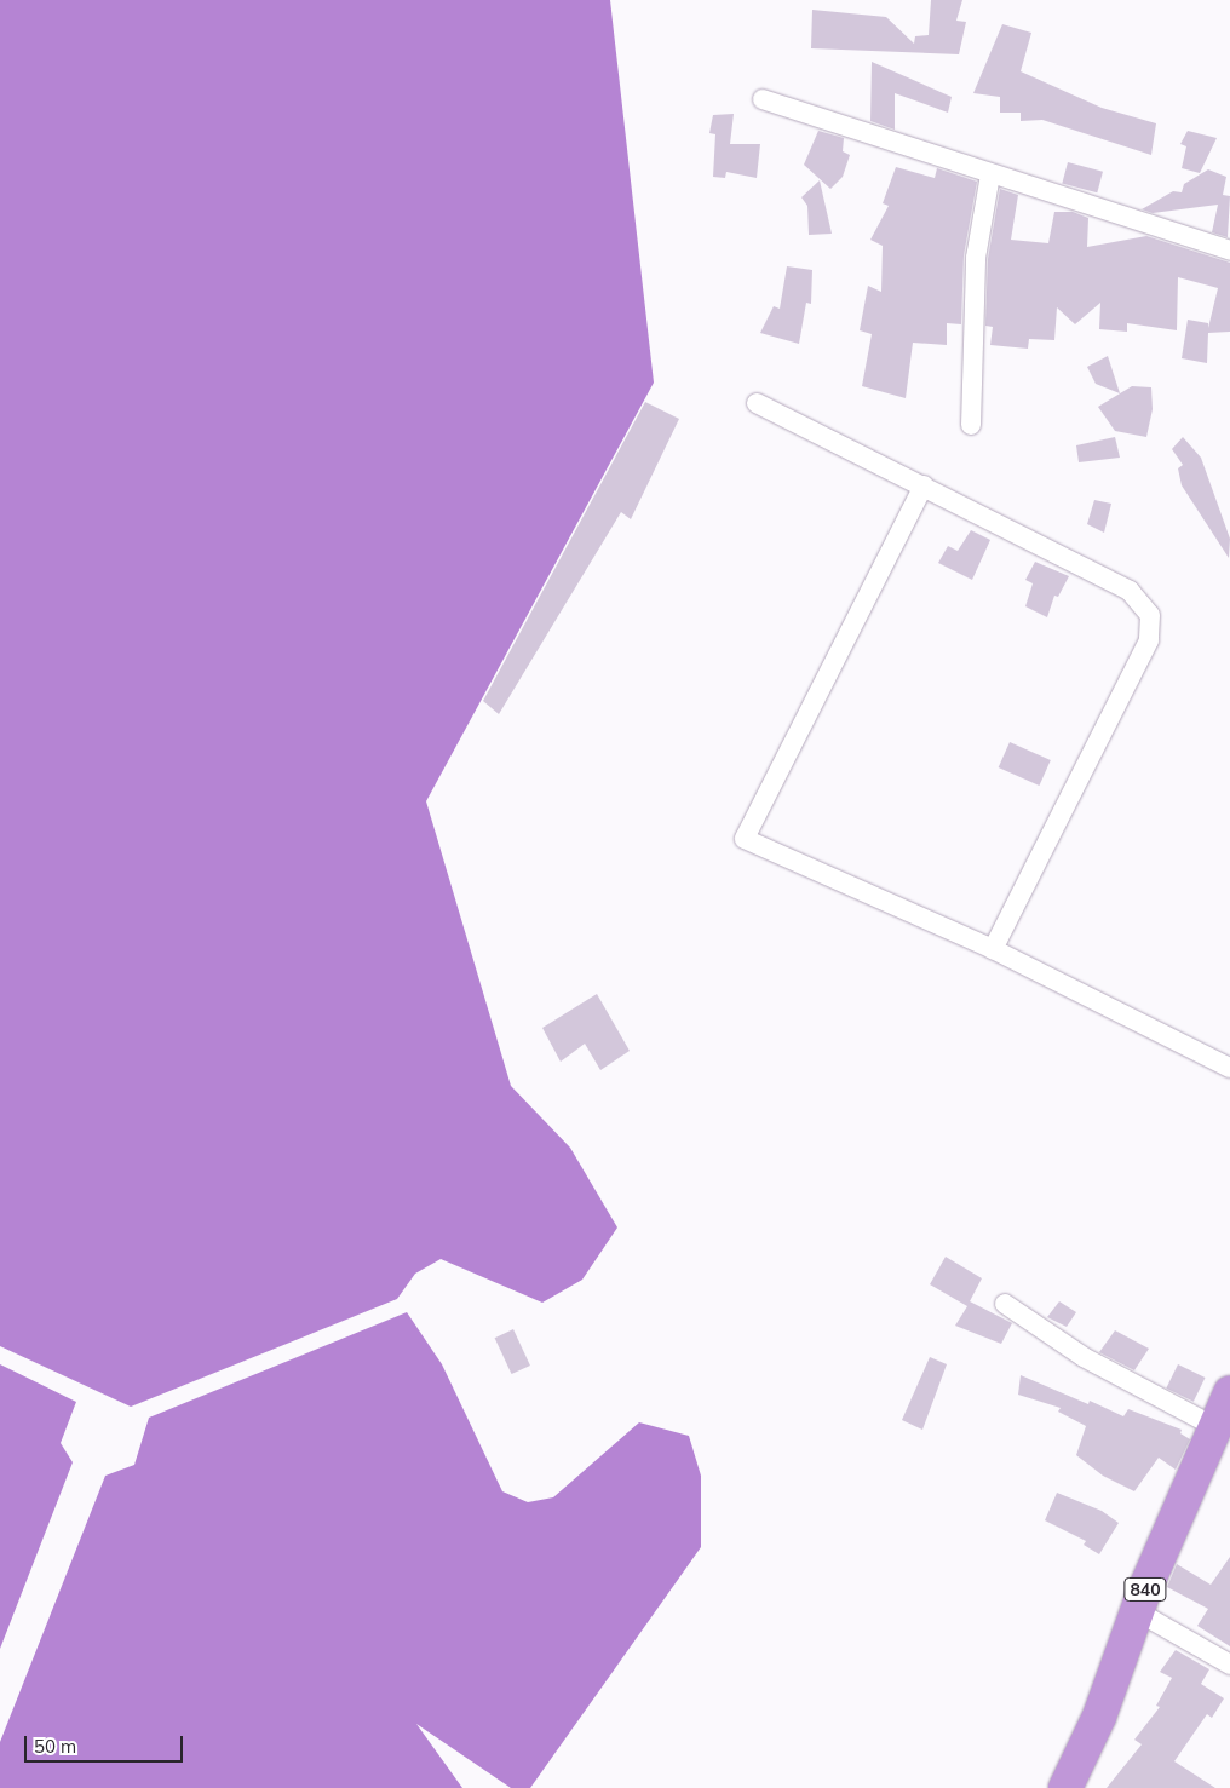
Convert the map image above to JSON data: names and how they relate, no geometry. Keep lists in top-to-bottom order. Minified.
{"streets":{"highway":["840"]},"scale_bar":"50 m"}
